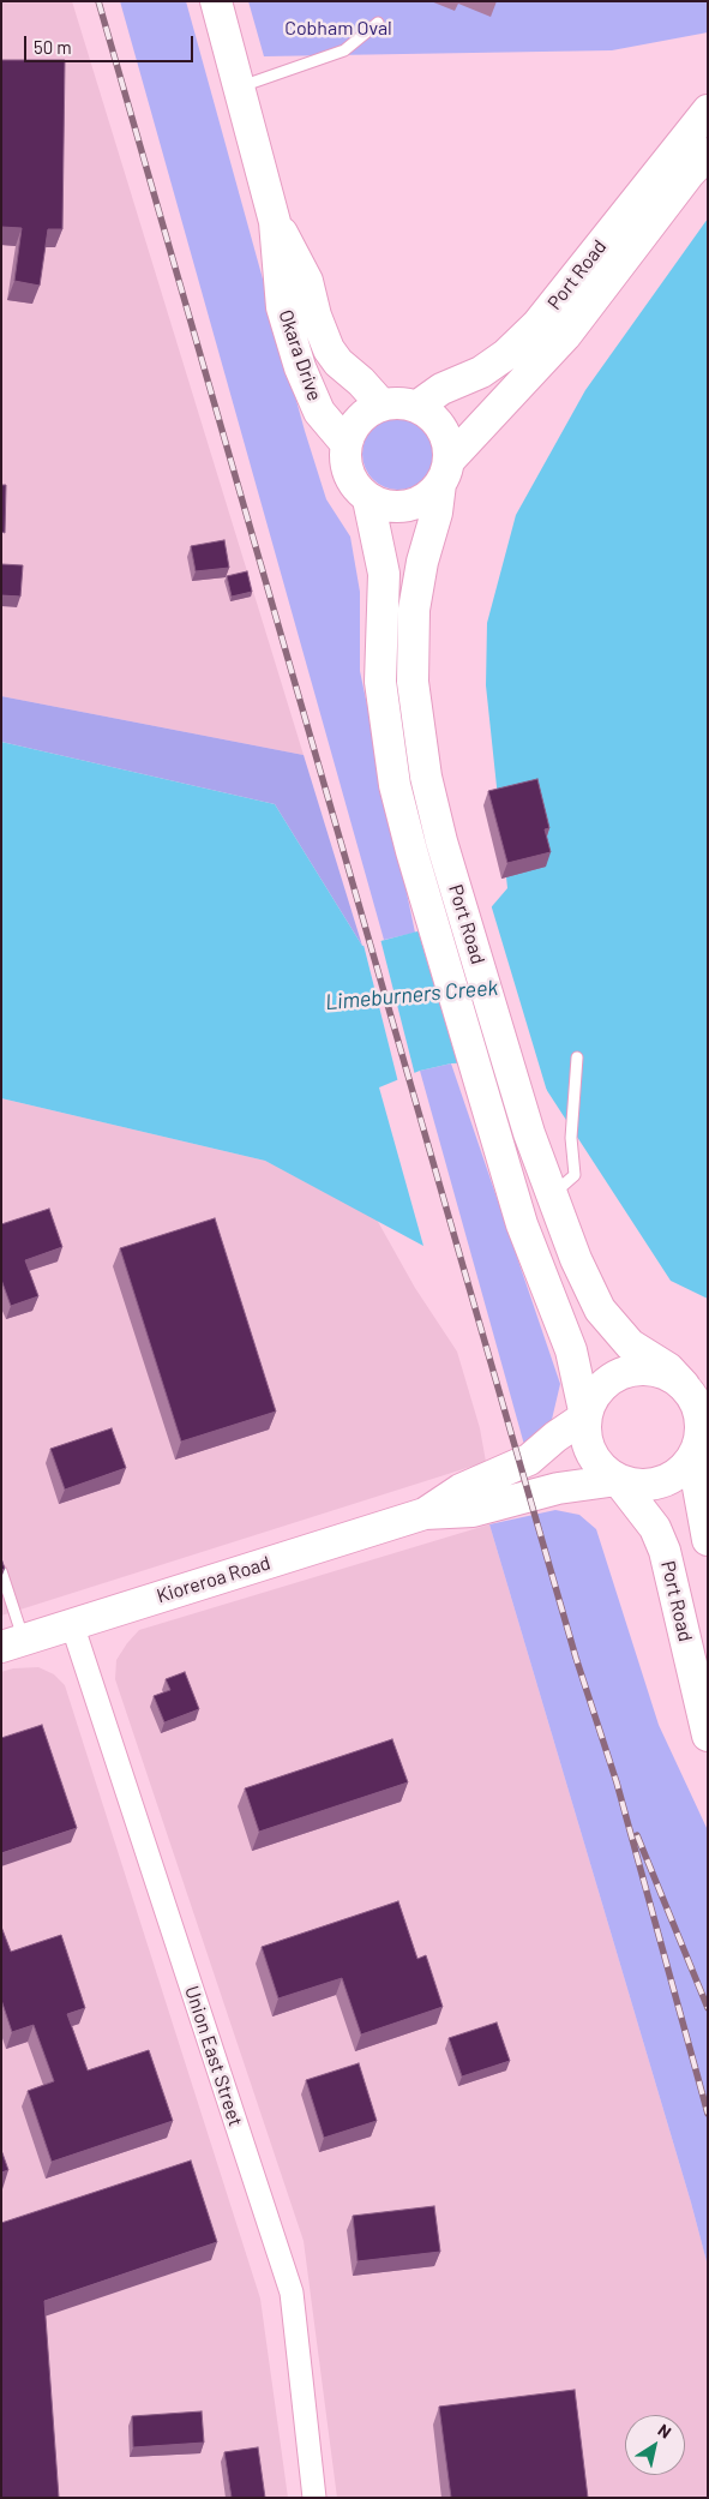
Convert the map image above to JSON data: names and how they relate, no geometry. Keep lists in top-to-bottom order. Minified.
{"streets":{"main road":["Port Road","Okara Drive","Kioreroa Road"],"street":["Union East Street"]},"crossings":[["Port Road","Okara Drive"],["Port Road","Kioreroa Road"],["Kioreroa Road","Union East Street"]],"water":["Limeburners Creek"],"parks":["Cobham Oval"],"scale_bar":"50 m","north":"top right"}
